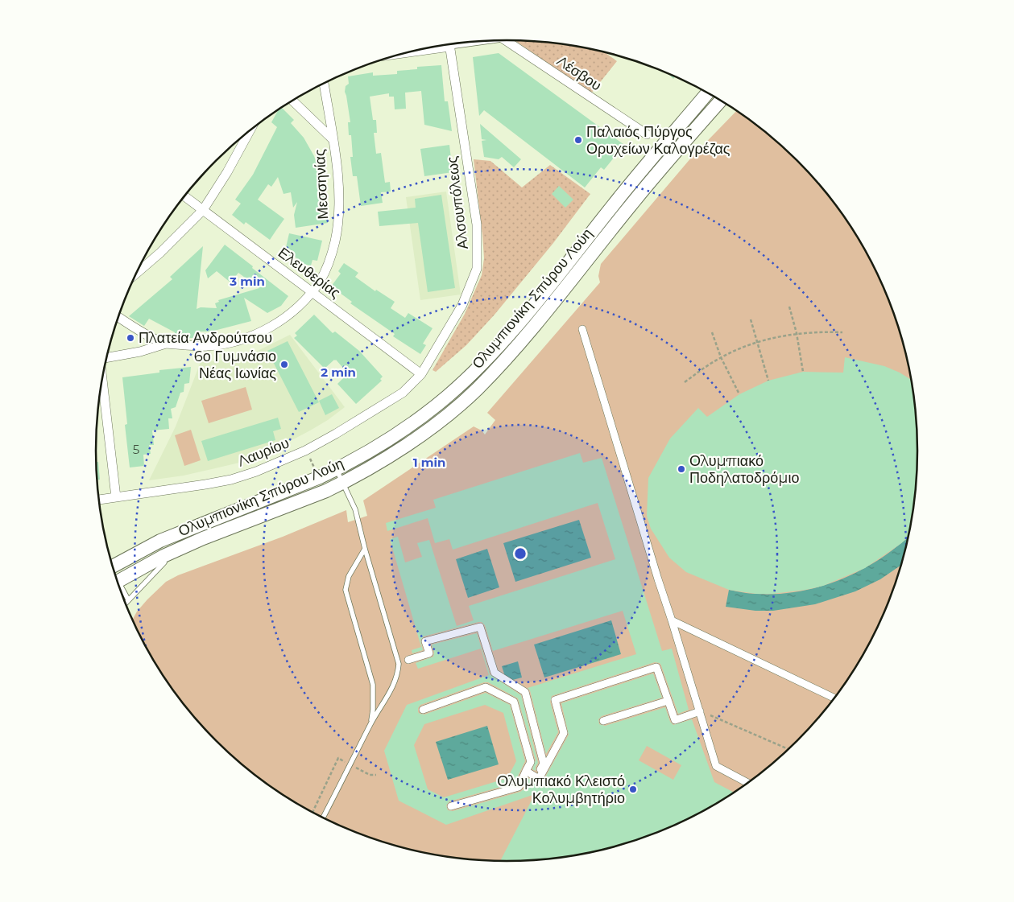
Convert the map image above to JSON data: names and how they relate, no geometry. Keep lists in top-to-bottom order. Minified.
{"streets":{"main road":["Ολυμπιονίκη Σπύρου Λούη"],"street":["Λέσβου","Μεσσηνίας","Αλσουπόλεως","Ελευθερίας","Λαυρίου"]},"crossings":[["Μεσσηνίας","Ελευθερίας"],["Αλσουπόλεως","Ελευθερίας"],["Αλσουπόλεως","Λαυρίου"],["Ελευθερίας","Λαυρίου"]],"places":["Παλαιός Πύργος Ορυχείων Καλογρέζας","Πλατεία Ανδρούτσου","6ο Γυμνάσιο Νέας Ιωνίας","Ολυμπιακό Ποδηλατοδρόμιο","Ολυμπιακό Κλειστό Κολυμβητήριο"],"house_numbers":["5"],"rings":["3 min","2 min","1 min"]}
